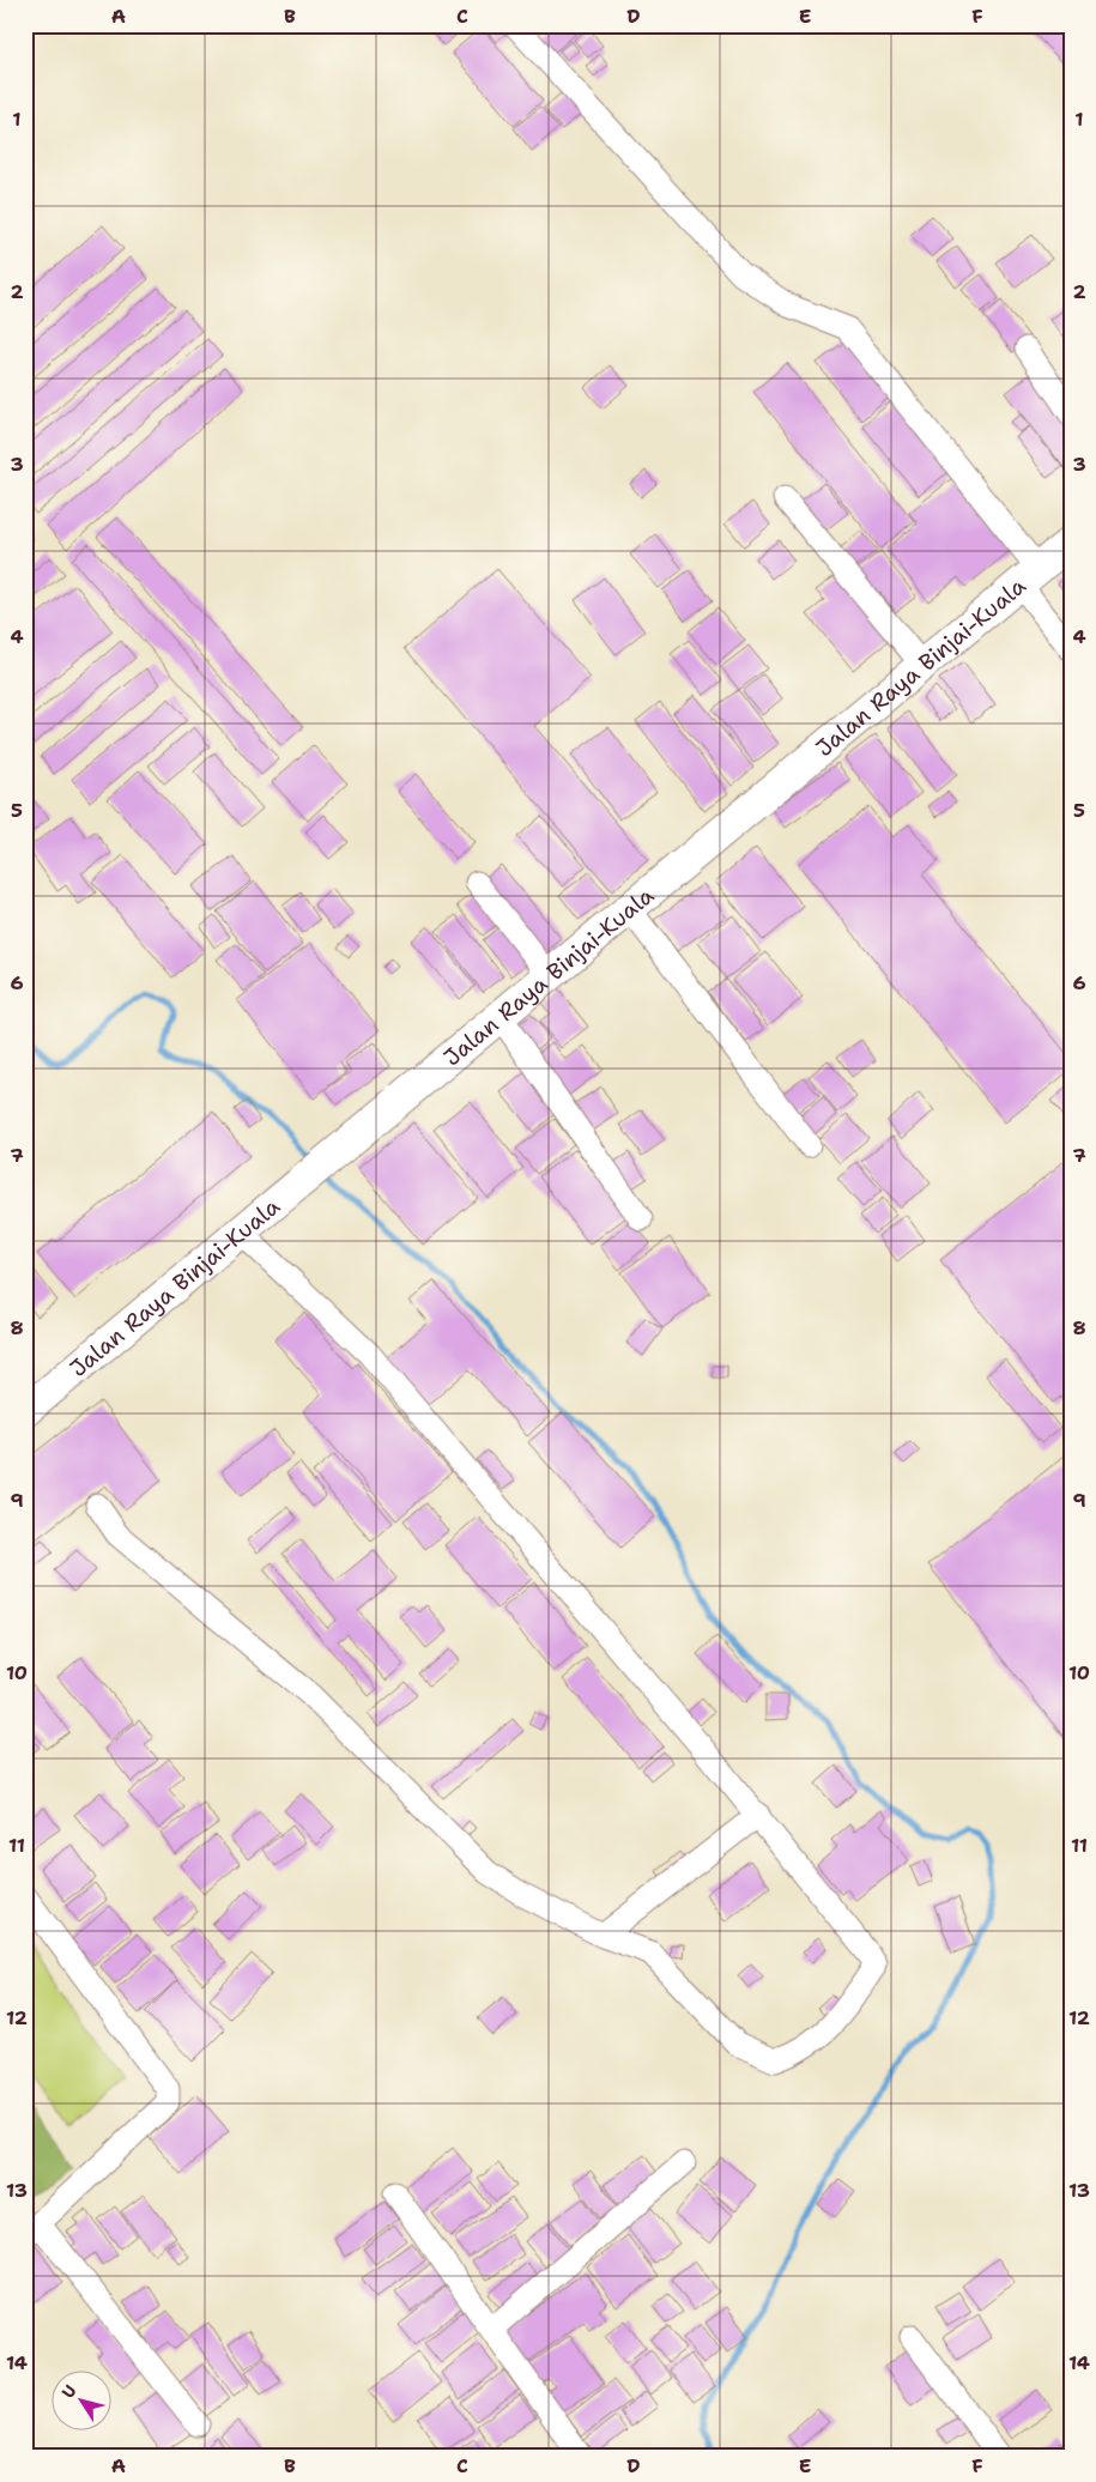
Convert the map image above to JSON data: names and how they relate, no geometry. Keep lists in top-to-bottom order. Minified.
{"streets":{"main road":["Jalan Raya Binjai-Kuala"]},"north":"top left","grid":{"columns":["A","B","C","D","E","F"],"rows":["1","2","3","4","5","6","7","8","9","10","11","12","13","14"]}}
